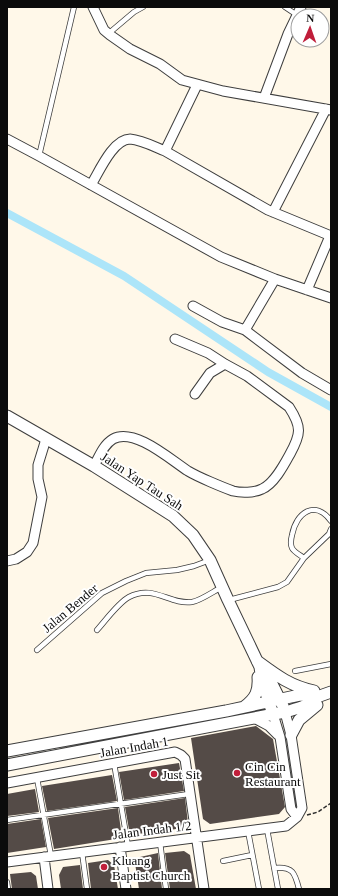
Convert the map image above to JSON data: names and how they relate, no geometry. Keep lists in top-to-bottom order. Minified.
{"streets":{"street":["Jalan Yap Tau Sah","Jalan Indah 1","Jalan Indah 1/2"],"lane":["Jalan Bender"]},"crossings":[["Jalan Yap Tau Sah","Jalan Bender"],["Jalan Indah 1","Jalan Indah 1/2"]],"places":["Cin Cin Restaurant","Just Sit","Kluang Baptist Church"],"north":"top"}
